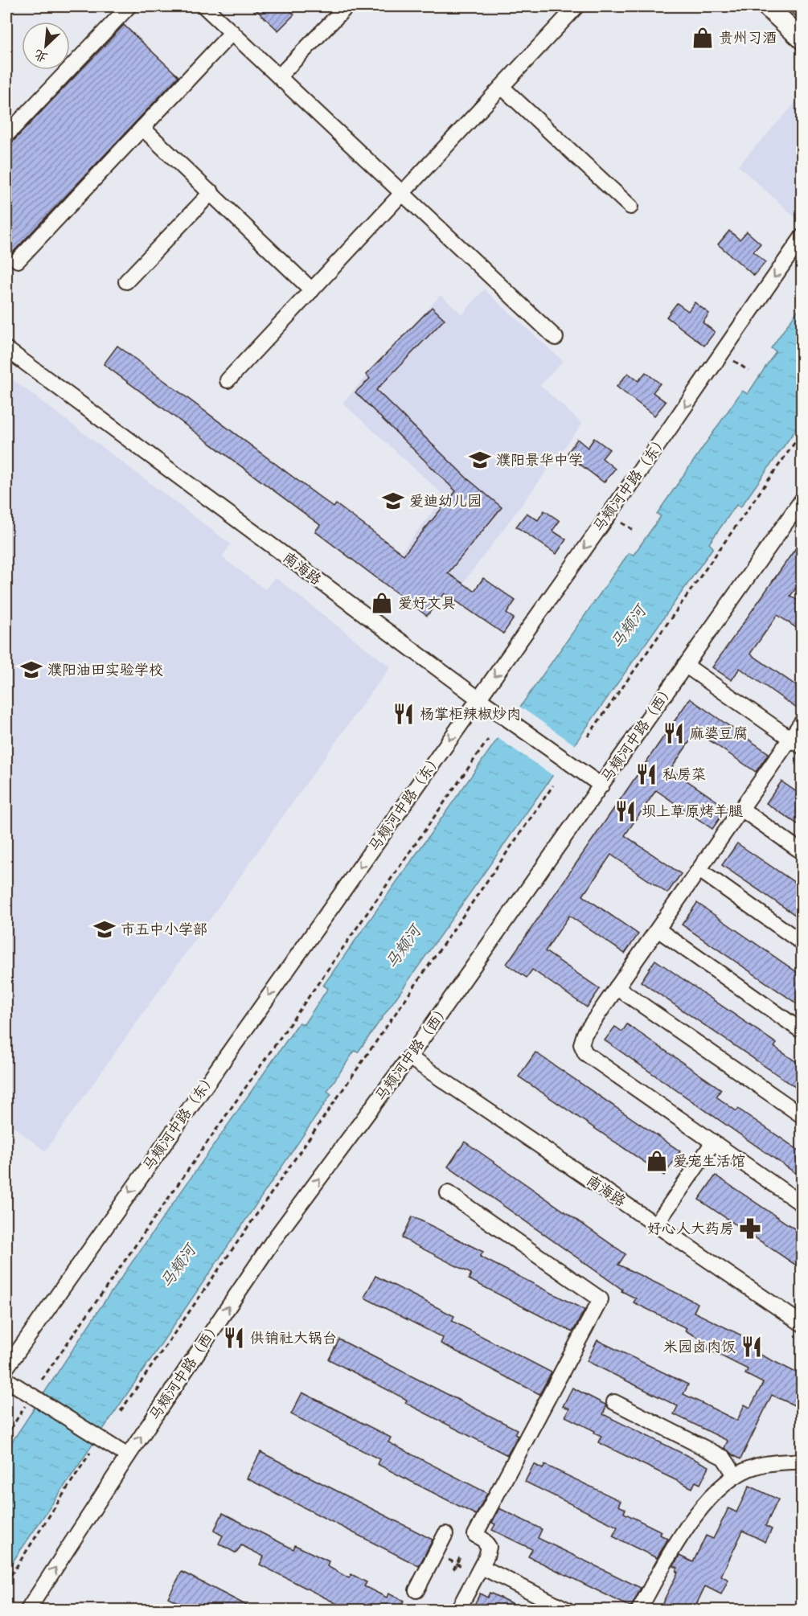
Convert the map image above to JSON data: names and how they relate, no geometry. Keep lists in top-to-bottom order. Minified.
{"streets":{"street":["马颊河中路（东）","南海路","马颊河中路（西）"]},"crossings":[["马颊河中路（东）","南海路"],["南海路","马颊河中路（西）"]],"one_way":["马颊河中路（东）","马颊河中路（西）"],"water":["马颊河"],"places":{"shop":["贵州习酒","爱好文具","爱宠生活馆"],"school or university":["濮阳景华中学","爱迪幼儿园","濮阳油田实验学校","市五中小学部"],"restaurant":["杨掌柜辣椒炒肉","麻婆豆腐","私房菜","坝上草原烤羊腿","供销社大锅台","米园卤肉饭"],"pharmacy":["好心人大药房"]},"north":"bottom left"}
